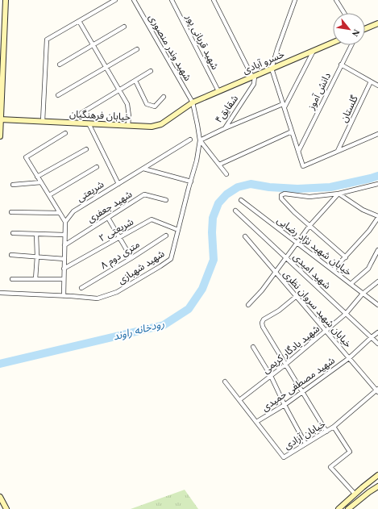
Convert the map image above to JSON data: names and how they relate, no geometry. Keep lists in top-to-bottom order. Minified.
{"streets":{"street":["شهید قربانی پور","شهید وندر منصوری","خسرو آبادی","دانش آموز","شقایق۴","گلستان","خیابان فرهنگیان","شریعتی","شهید جعفری","شریعتی ۲","خیابان شهید نژاد رضایی","۸ متری دوم","شهید شهبازی","شهید امیدی","خیابان شهید سروان نظری","شهید یادگار کریمی","شهید مصطفی حمیدی","خیابان آزادی"]},"crossings":[["شهید قربانی پور","خسرو آبادی"],["شهید وندر منصوری","خسرو آبادی"],["شهید وندر منصوری","خیابان فرهنگیان"],["شهید وندر منصوری","شهید شهبازی"],["خسرو آبادی","شقایق۴"],["خسرو آبادی","خیابان فرهنگیان"],["خسرو آبادی","شهید شهبازی"],["شقایق۴","شهید شهبازی"],["خیابان فرهنگیان","شهید شهبازی"],["شریعتی ۲","شهید شهبازی"],["خیابان شهید نژاد رضایی","شهید یادگار کریمی"],["شهید امیدی","شهید یادگار کریمی"],["شهید امیدی","شهید مصطفی حمیدی"],["خیابان شهید سروان نظری","شهید یادگار کریمی"],["خیابان شهید سروان نظری","شهید مصطفی حمیدی"],["خیابان شهید سروان نظری","خیابان آزادی"],["شهید یادگار کریمی","خیابان آزادی"],["شهید مصطفی حمیدی","خیابان آزادی"]],"water":["رودخانه راوند"],"north":"bottom right"}
